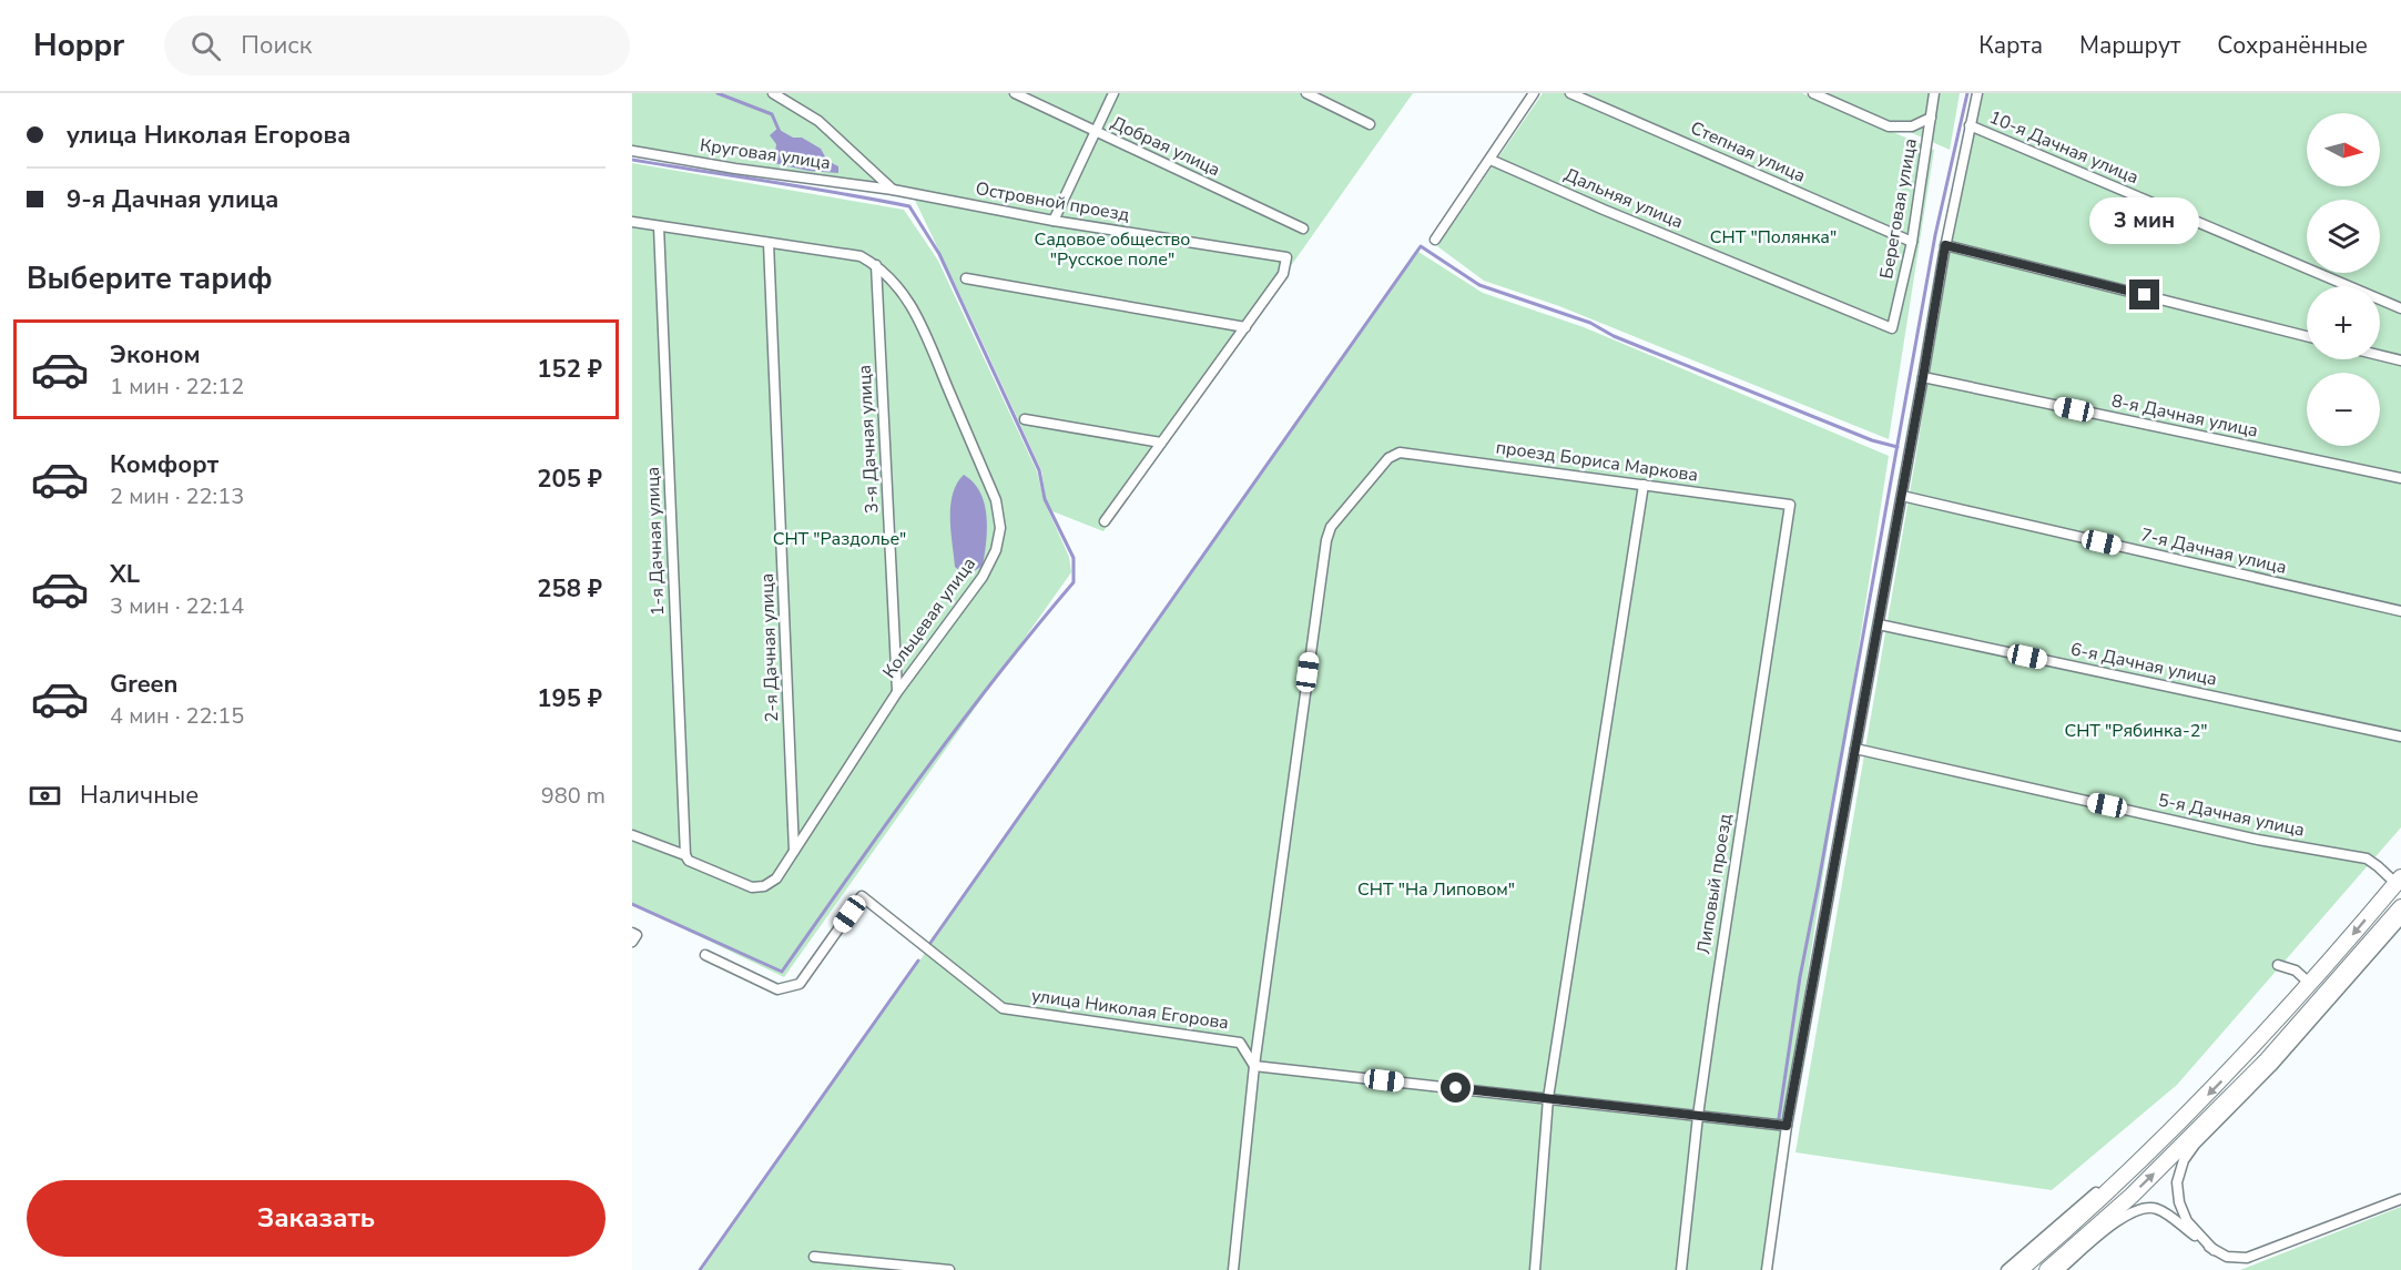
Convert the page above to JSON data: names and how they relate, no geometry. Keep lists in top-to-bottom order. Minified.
{"streets":{"street":["Добрая улица","10-я Дачная улица","Степная улица","Круговая улица","Дальняя улица","Островной проезд","Береговая улица","8-я Дачная улица","3-я Дачная улица","проезд Бориса Маркова","1-я Дачная улица","7-я Дачная улица","Кольцевая улица","2-я Дачная улица","6-я Дачная улица","5-я Дачная улица","Липовый проезд","улица Николая Егорова"]},"crossings":[["Степная улица","Береговая улица"],["Круговая улица","Островной проезд"],["Дальняя улица","Береговая улица"],["3-я Дачная улица","Кольцевая улица"],["проезд Бориса Маркова","Липовый проезд"],["проезд Бориса Маркова","улица Николая Егорова"],["1-я Дачная улица","Кольцевая улица"],["Кольцевая улица","2-я Дачная улица"]],"parks":["СНТ \"Полянка\"","Садовое общество \"Русское поле\"","СНТ \"Раздолье\"","СНТ \"Рябинка-2\"","СНТ \"На Липовом\""],"north":"right","page":{"header":"Hoppr","search":"Поиск","nav":["Карта","Маршрут","Сохранённые"],"banner":["улица Николая Егорова","9-я Дачная улица"],"map_buttons":["+","−"],"bubble":"3 мин","heading":"Выберите тариф","list":[{"name":"Эконом","note":"1 мин · 22:12","value":"152 ₽"},{"name":"Комфорт","note":"2 мин · 22:13","value":"205 ₽"},{"name":"XL","note":"3 мин · 22:14","value":"258 ₽"},{"name":"Green","note":"4 мин · 22:15","value":"195 ₽"}],"pay":["Наличные","980 m"],"buttons":"Заказать"}}
